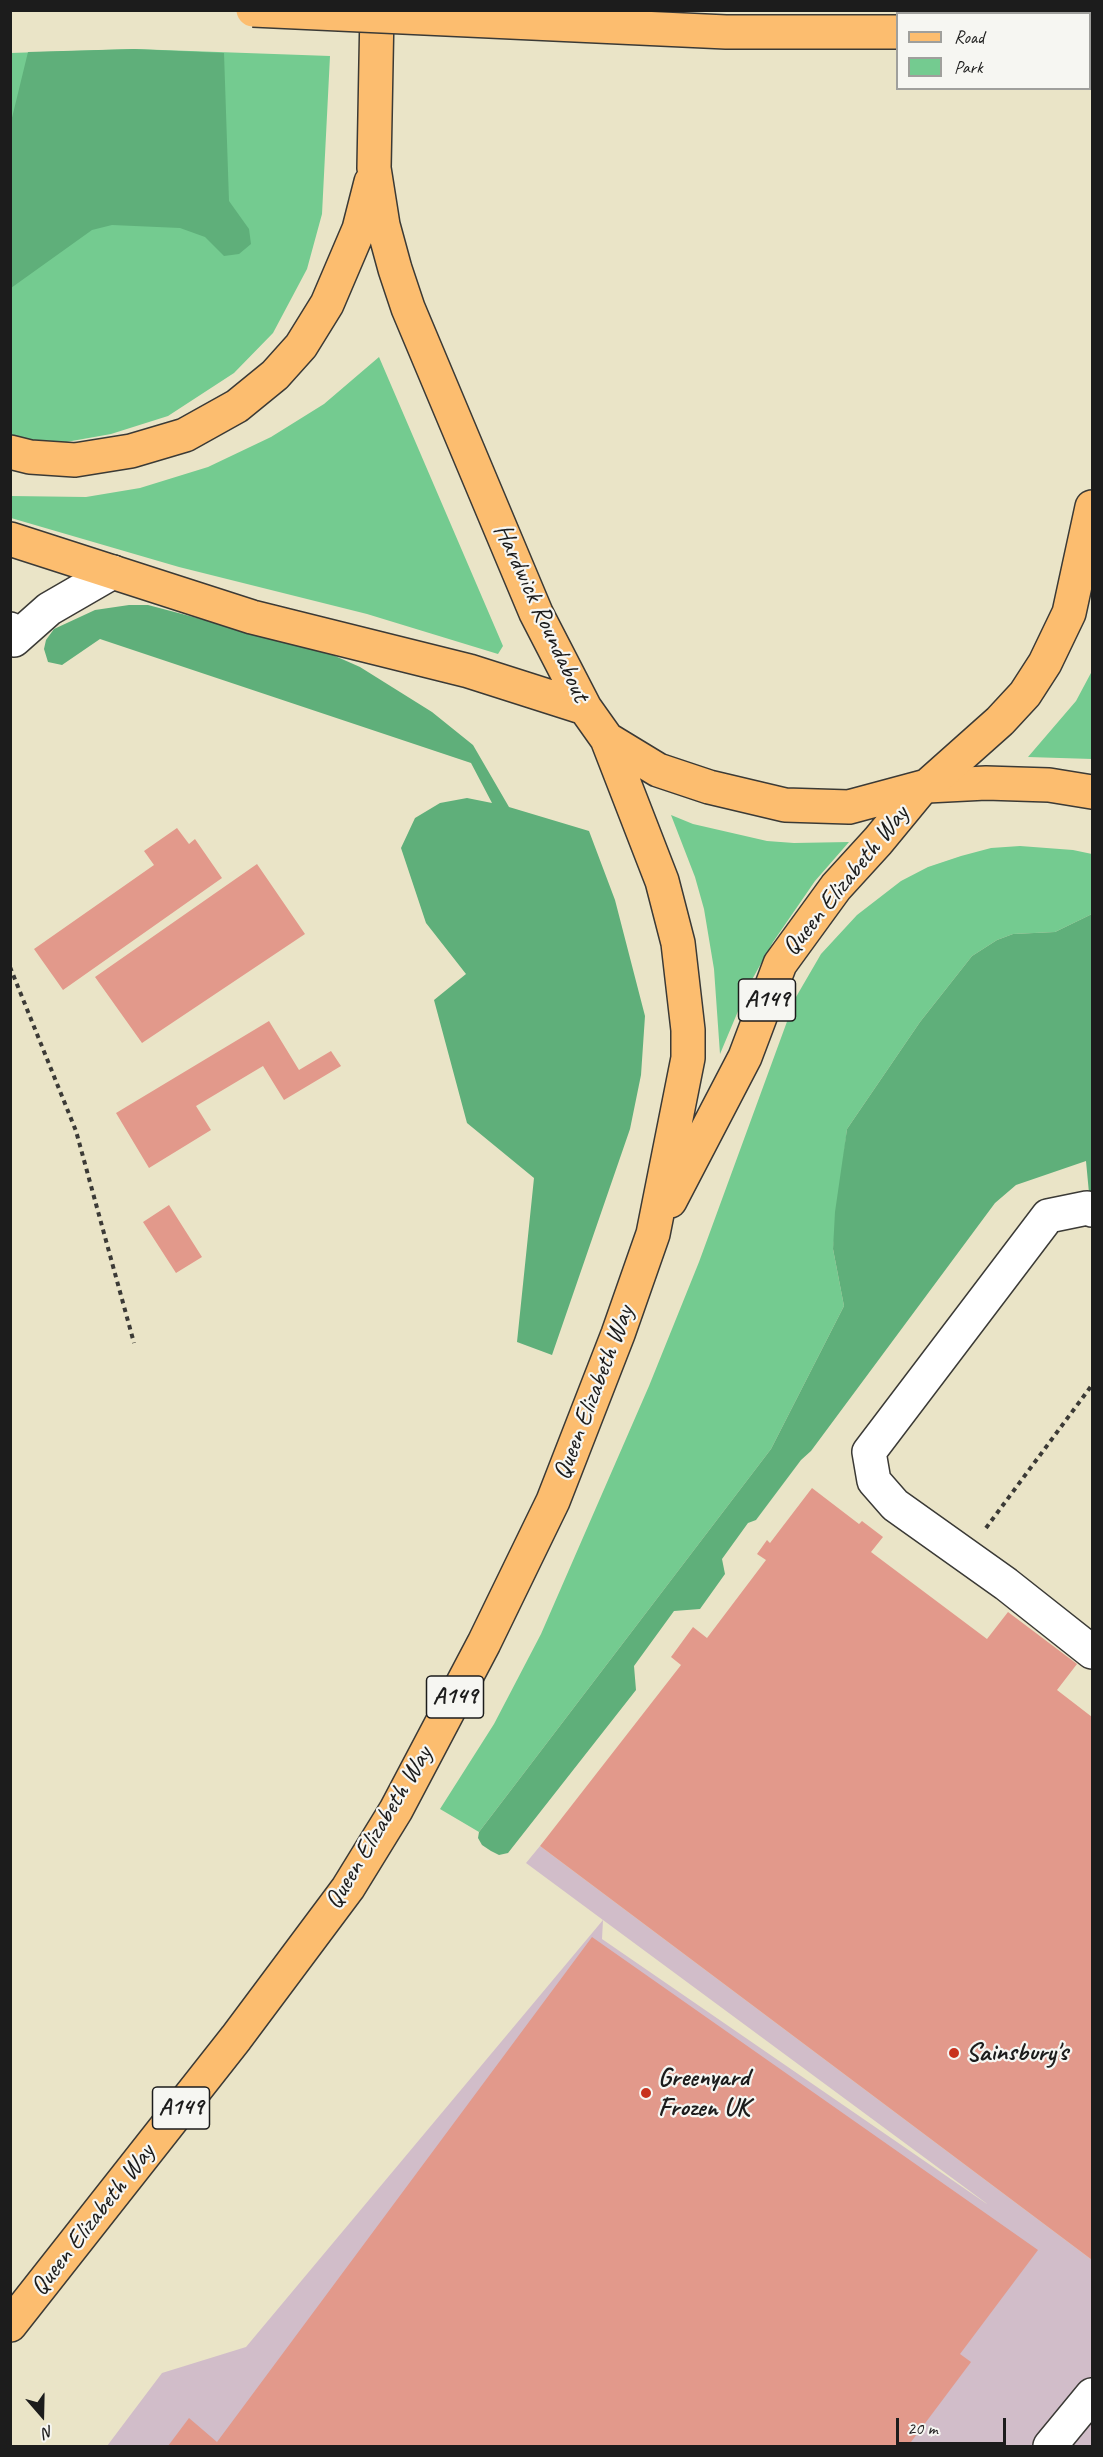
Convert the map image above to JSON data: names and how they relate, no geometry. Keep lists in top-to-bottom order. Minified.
{"streets":{"main road":["Hardwick Roundabout","Queen Elizabeth Way","A149"]},"crossings":[["Hardwick Roundabout","Queen Elizabeth Way"]],"places":["Sainsbury's","Greenyard Frozen UK"],"legend":["Road","Park"],"scale_bar":"20 m","north":"bottom"}
